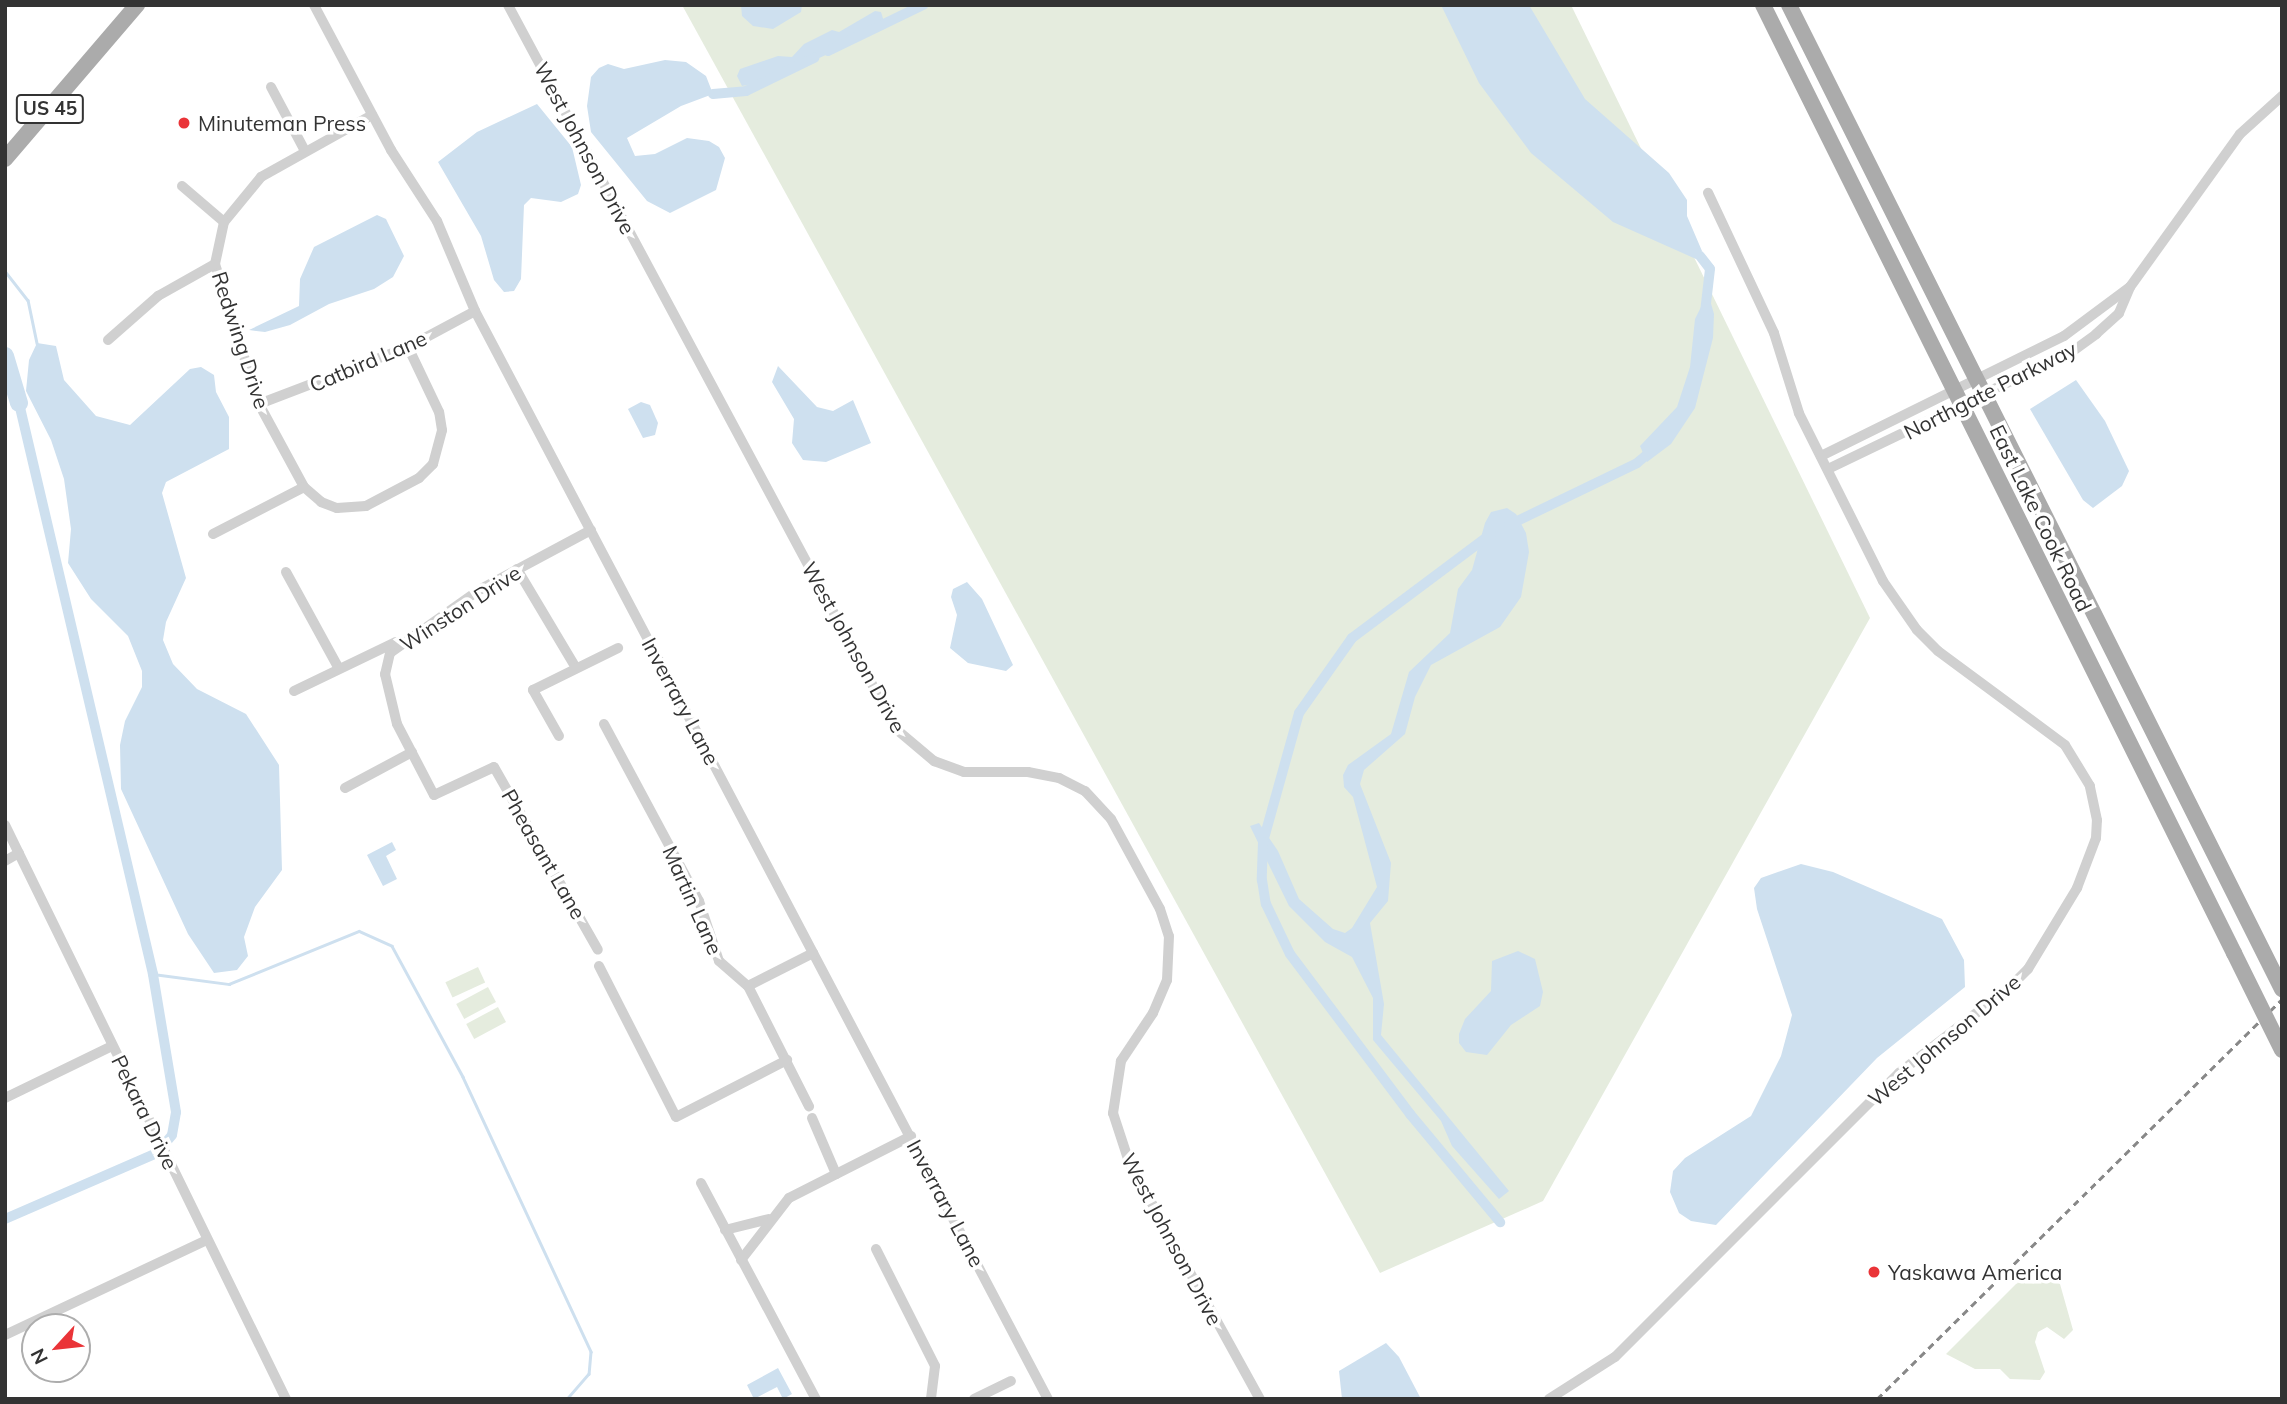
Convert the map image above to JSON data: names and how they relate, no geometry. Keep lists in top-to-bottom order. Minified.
{"streets":{"main road":["US 45","East Lake Cook Road"],"street":["West Johnson Drive","Redwing Drive","Catbird Lane","Northgate Parkway","Winston Drive","Inverrary Lane","Pheasant Lane","Martin Lane","Pekara Drive"]},"crossings":[["West Johnson Drive","Northgate Parkway"],["Redwing Drive","Catbird Lane"],["Redwing Drive","Inverrary Lane"],["Catbird Lane","Inverrary Lane"],["Northgate Parkway","East Lake Cook Road"],["Winston Drive","Inverrary Lane"],["Winston Drive","Pheasant Lane"]],"places":["Minuteman Press","Yaskawa America"],"north":"bottom left"}
